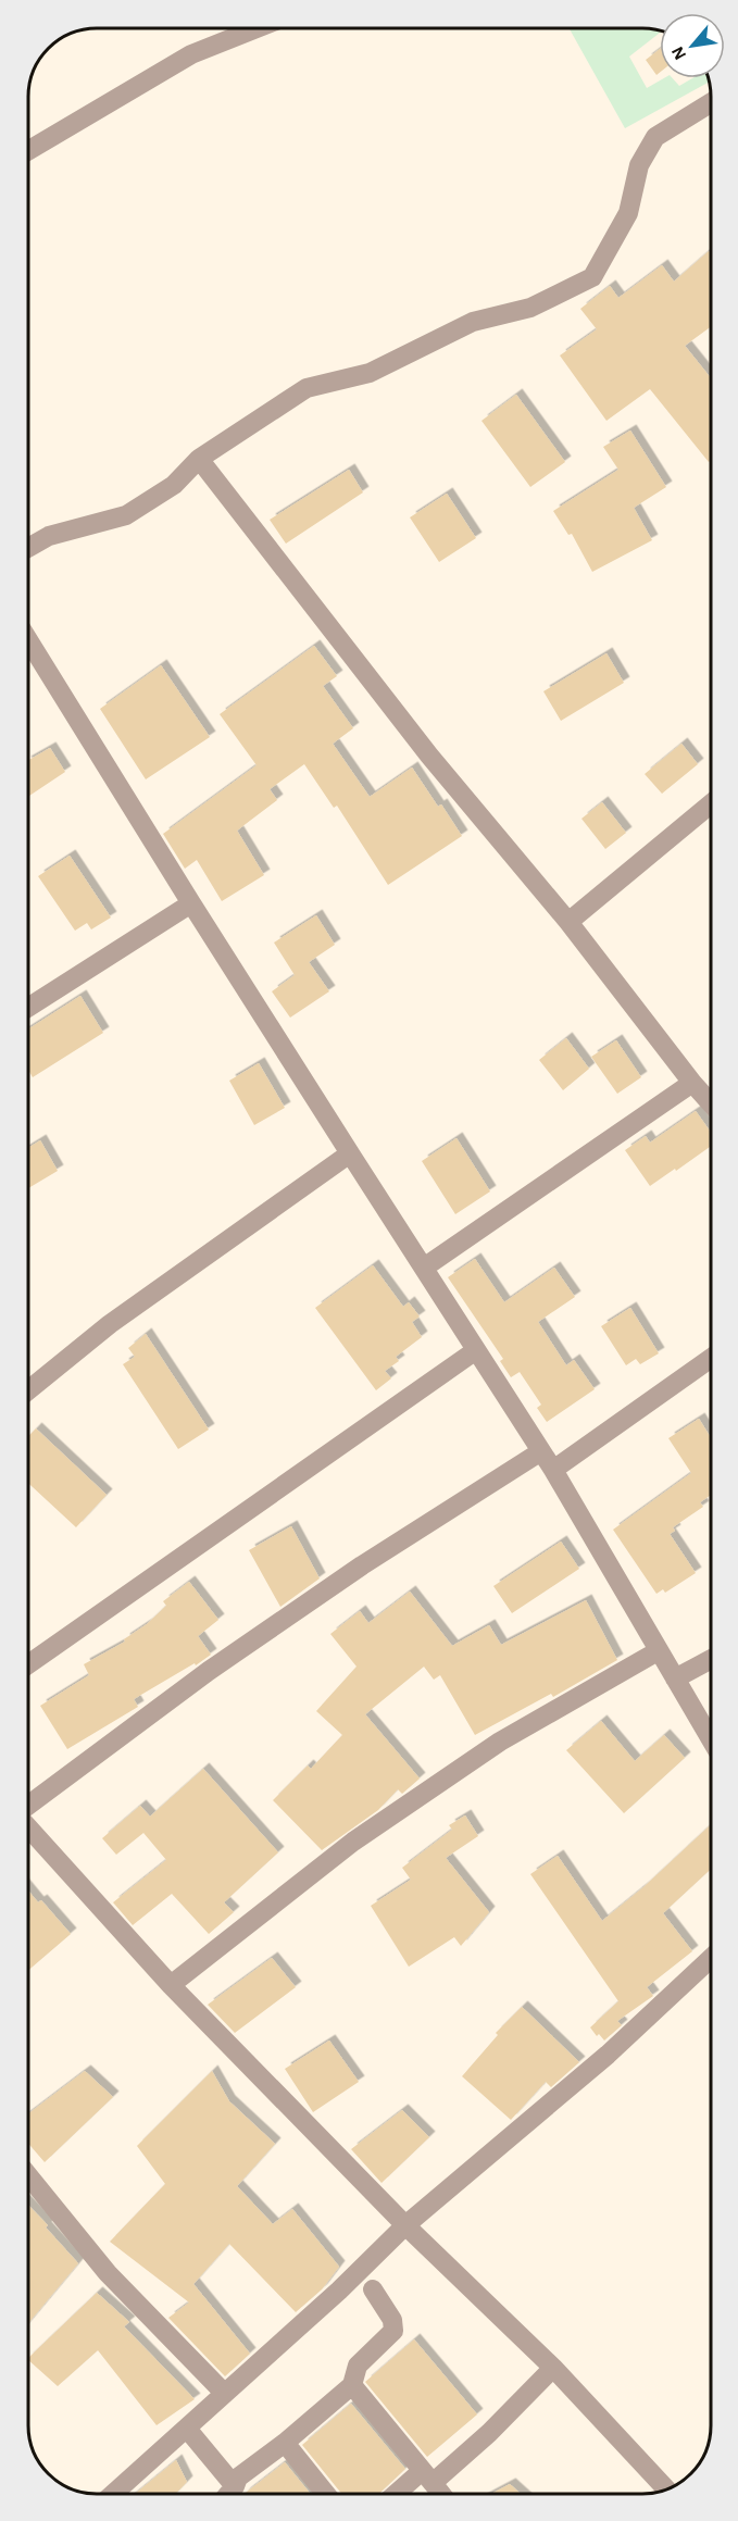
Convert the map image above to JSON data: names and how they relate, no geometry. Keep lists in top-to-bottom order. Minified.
{"north":"bottom left"}
